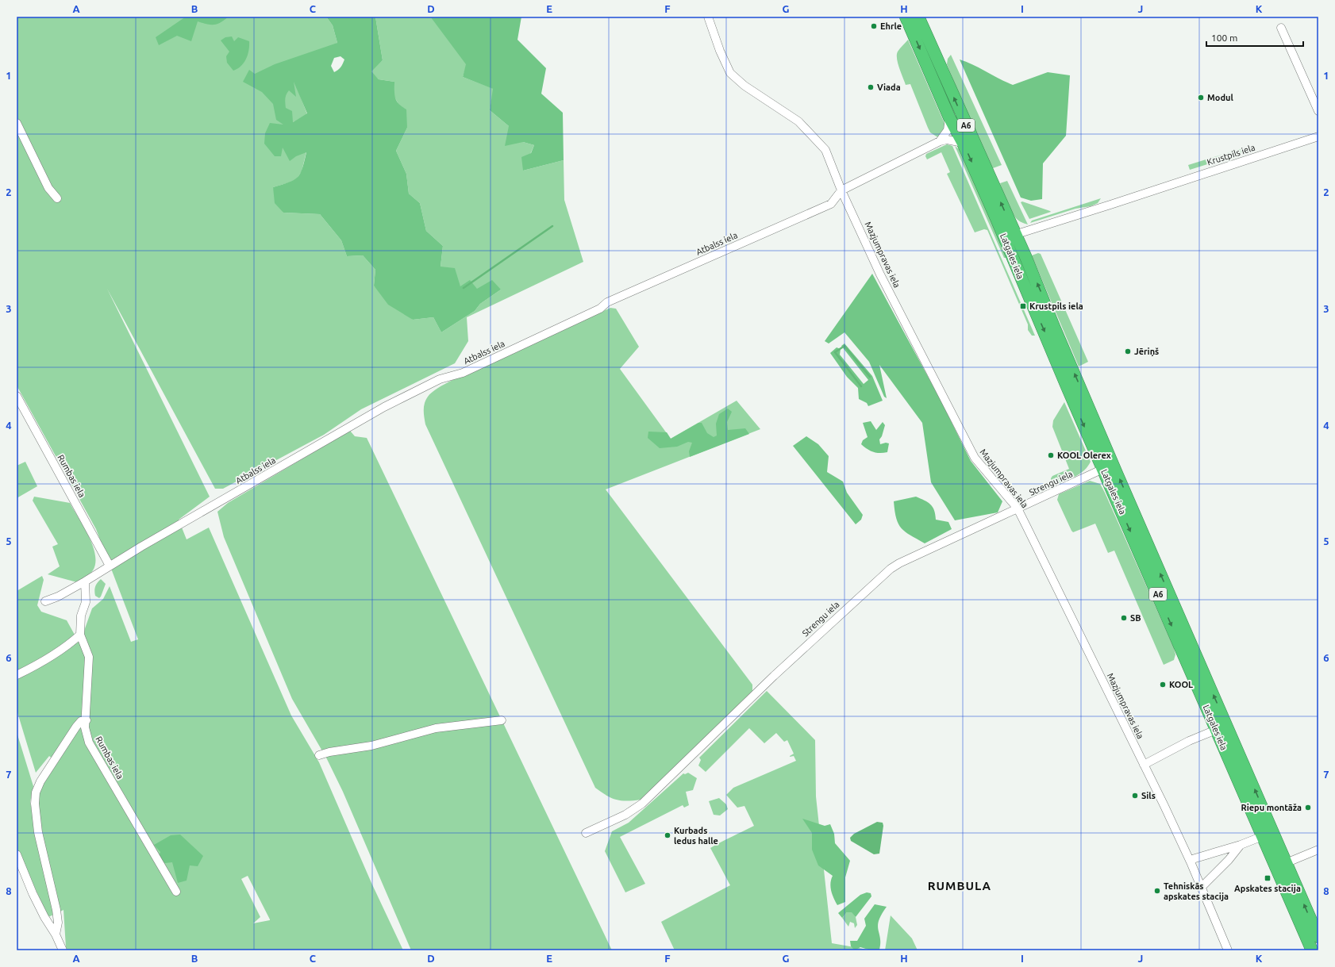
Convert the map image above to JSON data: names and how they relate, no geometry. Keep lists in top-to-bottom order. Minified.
{"streets":{"highway":["A6","Latgales iela"],"street":["Krustpils iela","Atbalss iela","Mazjumpravas iela","Rumbas iela","Strengu iela"]},"crossings":[["Krustpils iela","Latgales iela"],["Atbalss iela","Mazjumpravas iela"],["Atbalss iela","Latgales iela"],["Atbalss iela","Rumbas iela"],["Mazjumpravas iela","Strengu iela"],["Latgales iela","Strengu iela"]],"districts":["RUMBULA"],"places":{"other":["Ehrle","Viada","Modul","Jēriņš","KOOL Olerex","SB","KOOL","Sils","Riepu montāža","Kurbads ledus halle","Tehniskās apskates stacija"],"transit":["Krustpils iela","Apskates stacija"]},"scale_bar":"100 m","grid":{"columns":["A","B","C","D","E","F","G","H","I","J","K"],"rows":["1","2","3","4","5","6","7","8"]}}
